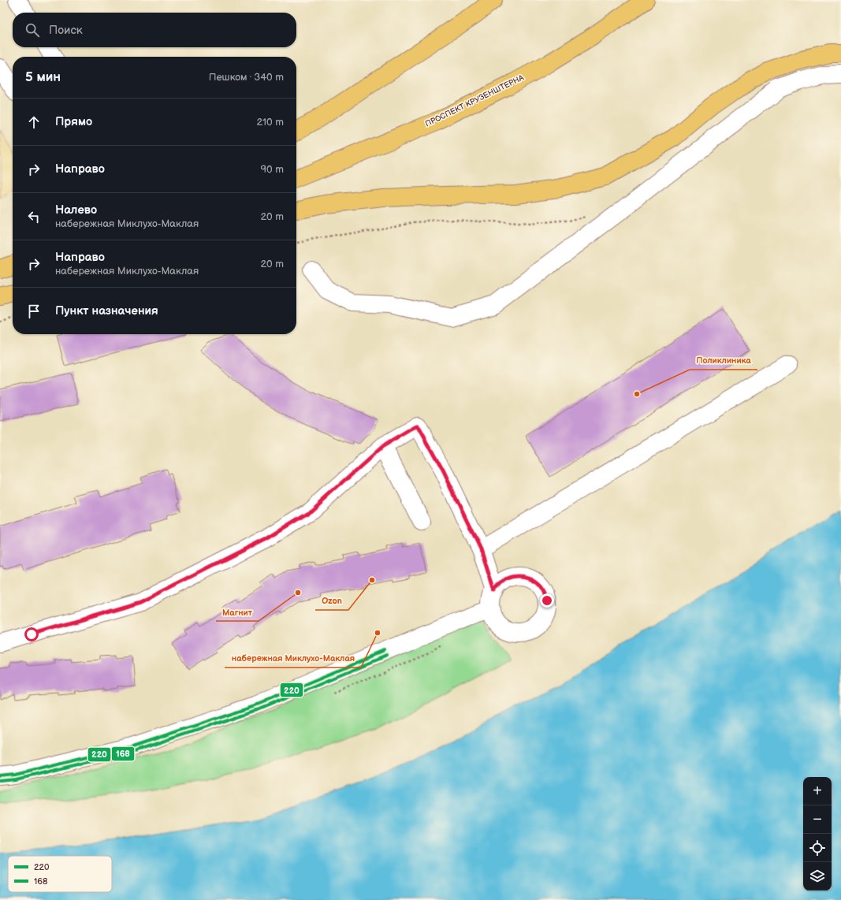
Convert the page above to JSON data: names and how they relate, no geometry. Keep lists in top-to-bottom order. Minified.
{"streets":{"main road":["ПРОСПЕКТ КРУЗЕНШТЕРНА"]},"places":["Поликлиника","Ozon","Магнит","набережная Миклухо-Маклая"],"lines":["transit line 220","transit line 168"],"legend":["220","168"],"page":{"search":"Поиск","heading":["5 мин","Пешком · 340 m"],"list":[["Прямо","210 m"],["Направо","90 m"],["Налево","набережная Миклухо-Маклая","20 m"],["Направо","набережная Миклухо-Маклая","20 m"],"Пункт назначения"],"map_buttons":["+","−"]}}
